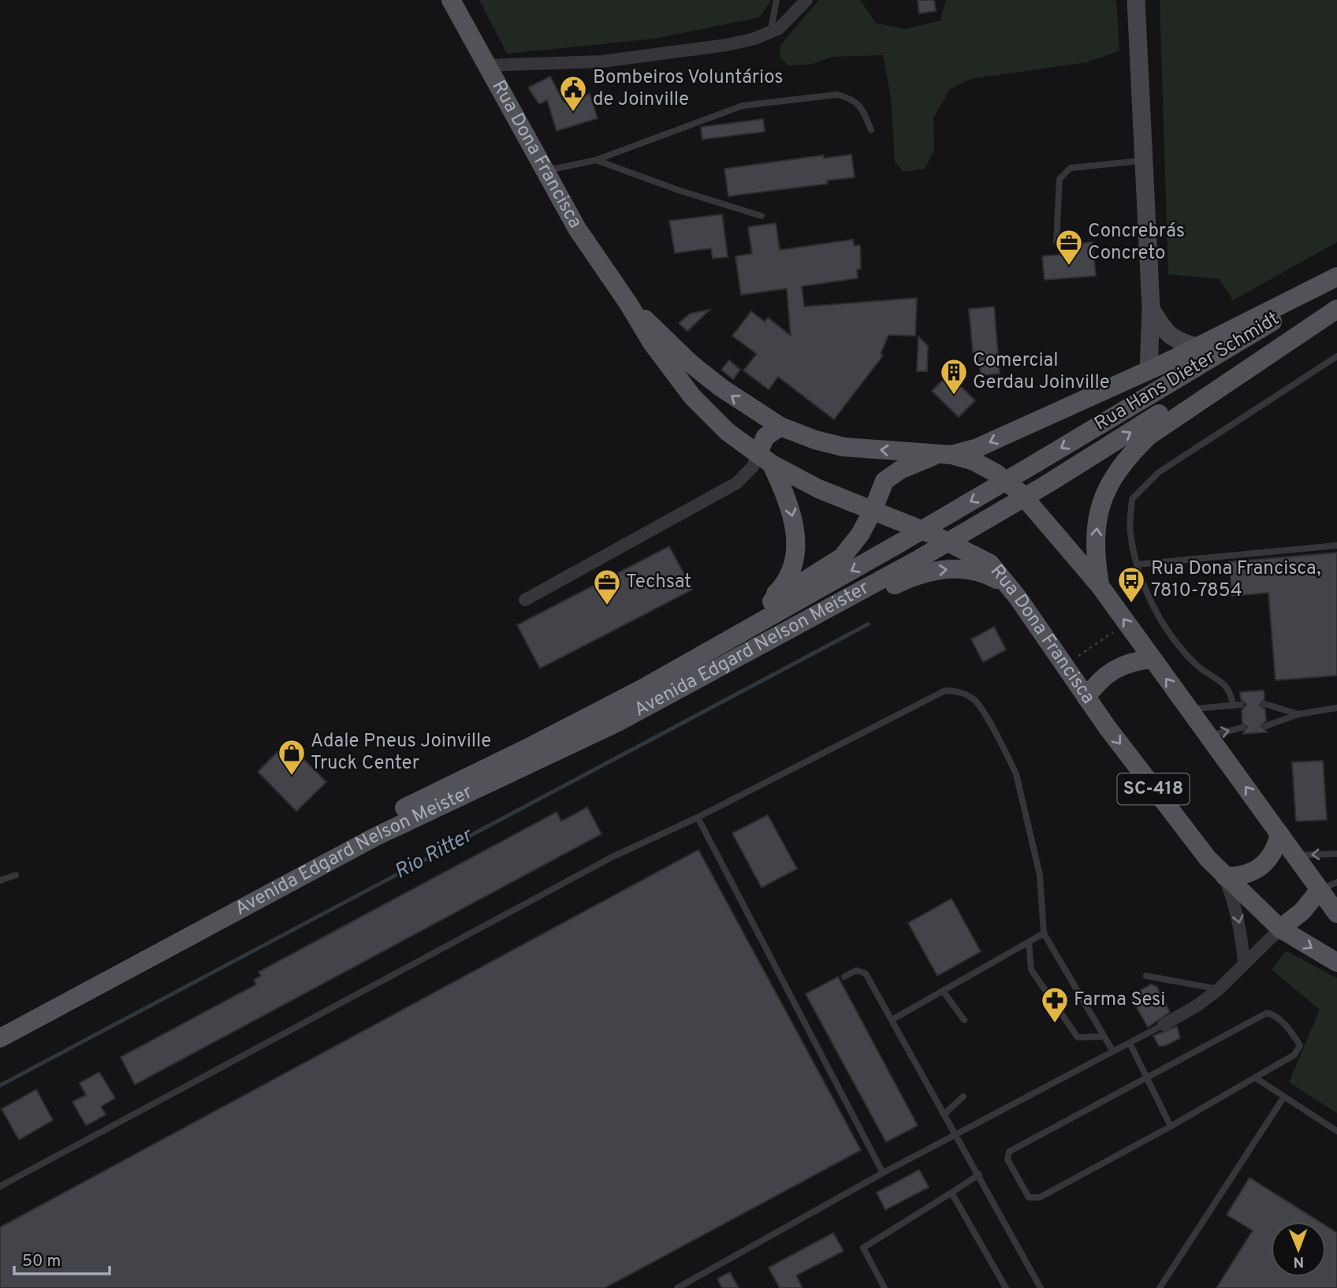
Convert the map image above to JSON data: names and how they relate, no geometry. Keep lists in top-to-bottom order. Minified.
{"streets":{"main road":["Rua Dona Francisca","Rua Hans Dieter Schmidt","Avenida Edgard Nelson Meister","SC-418"]},"crossings":[["Rua Hans Dieter Schmidt","Avenida Edgard Nelson Meister"]],"water":["Rio Ritter"],"places":{"public building":["Bombeiros Voluntários de Joinville"],"office":["Concrebrás Concreto","Techsat"],"building":["Comercial Gerdau Joinville"],"bus stop":["Rua Dona Francisca, 7810-7854"],"shop":["Adale Pneus Joinville Truck Center"],"pharmacy":["Farma Sesi"]},"scale_bar":"50 m","north":"bottom"}
